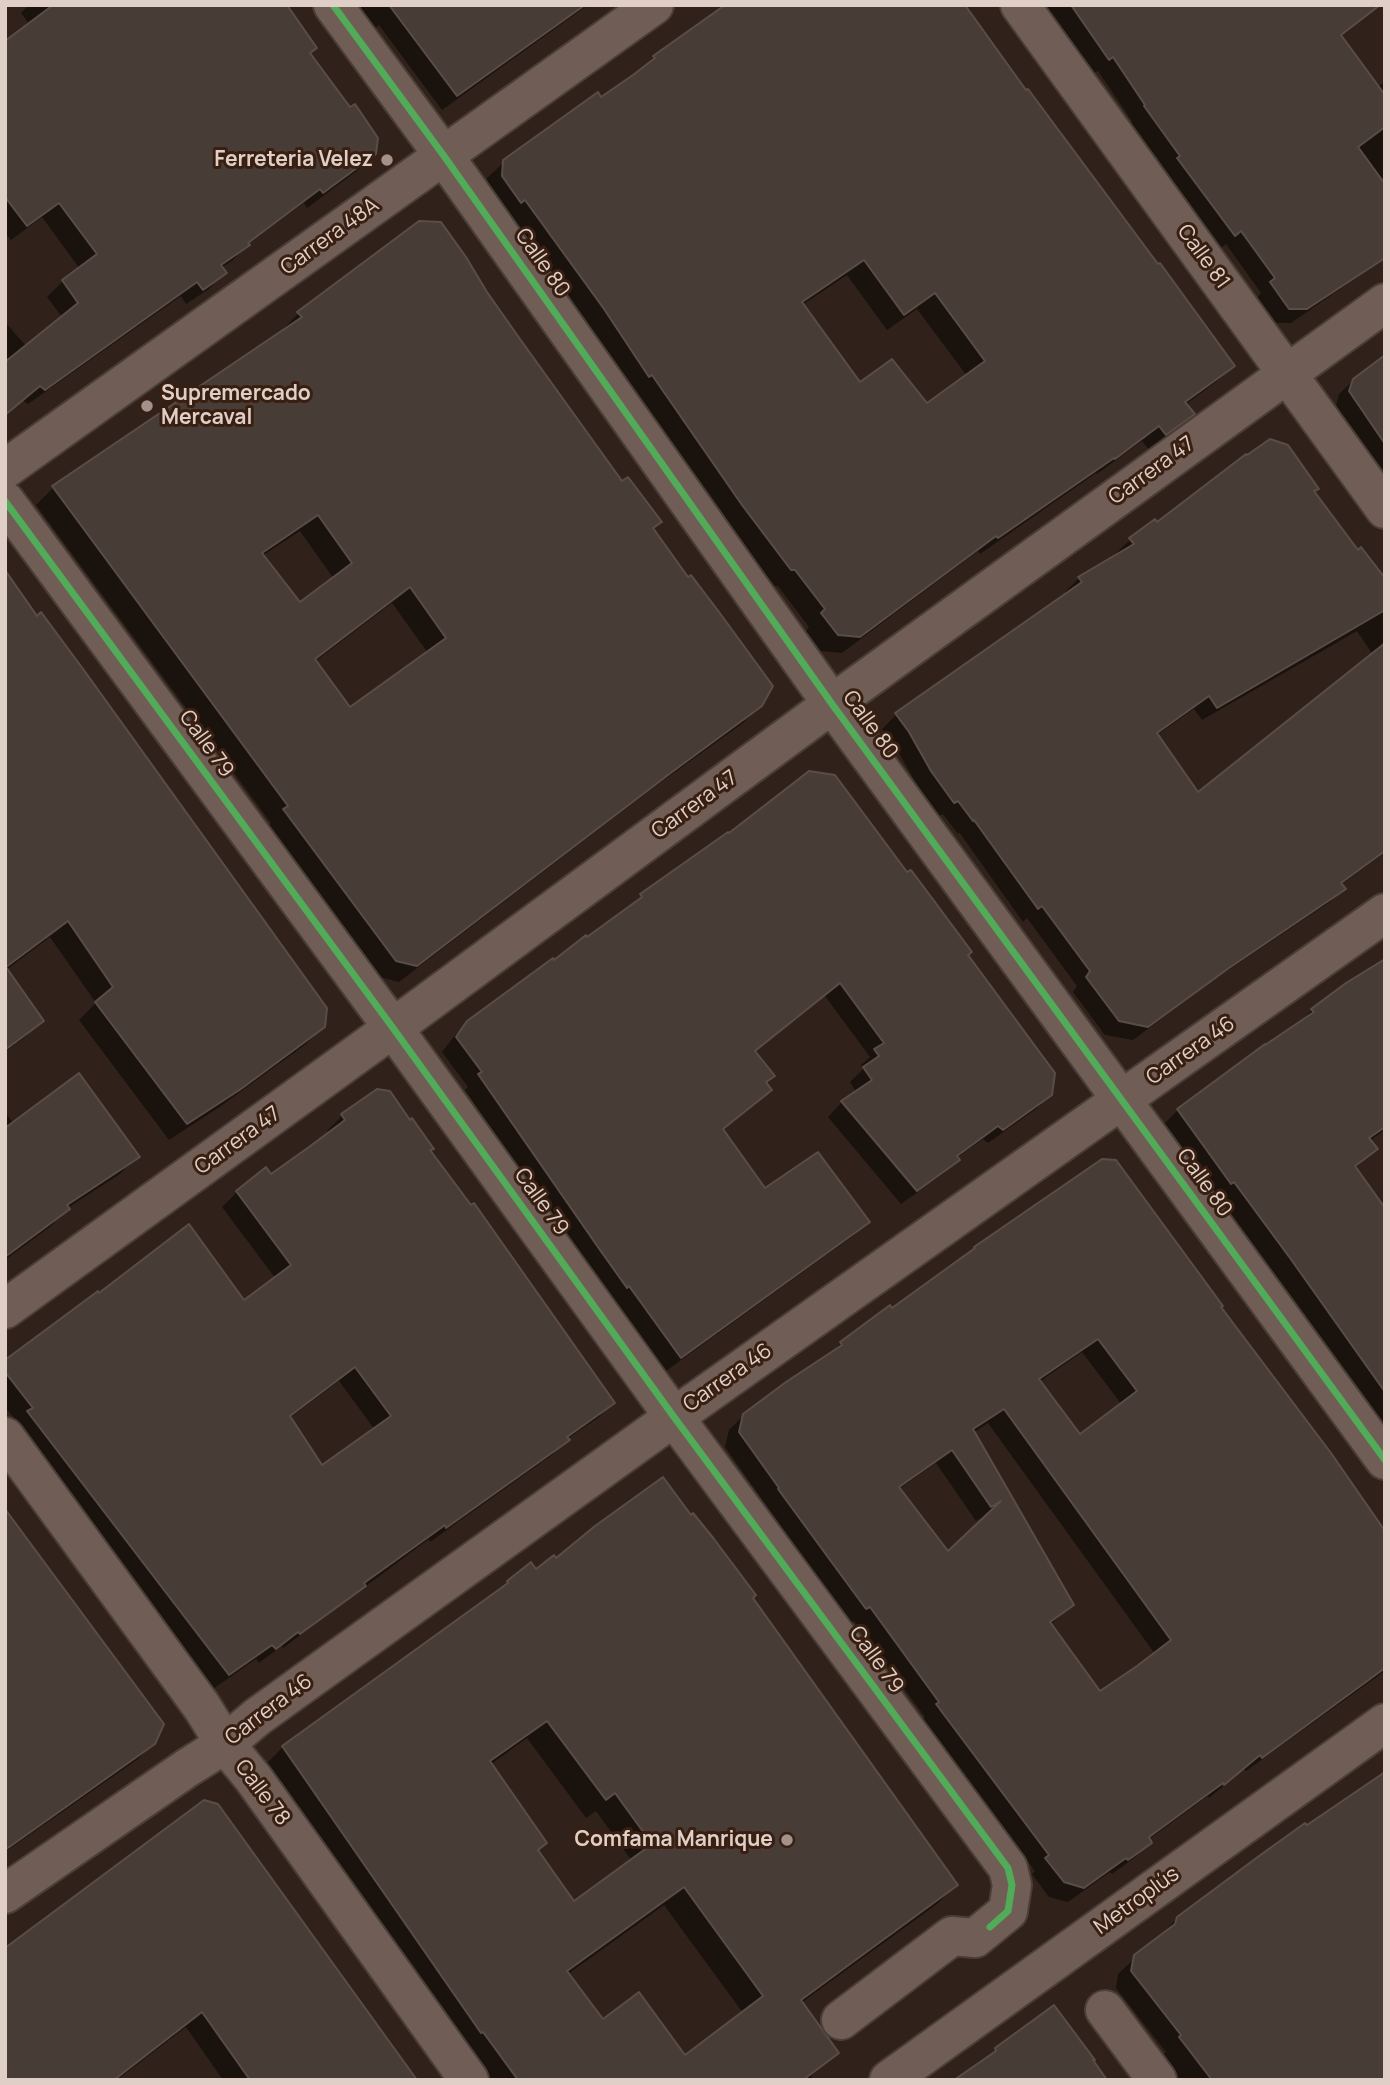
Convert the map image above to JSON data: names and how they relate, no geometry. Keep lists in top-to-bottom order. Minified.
{"streets":{"street":["Carrera 48A","Calle 81","Calle 80","Carrera 47","Calle 79","Carrera 46","Calle 78","Metroplús"]},"crossings":[["Carrera 48A","Calle 80"],["Calle 81","Carrera 47"],["Calle 80","Carrera 47"],["Calle 80","Carrera 46"],["Carrera 47","Calle 79"],["Calle 79","Carrera 46"],["Carrera 46","Calle 78"]],"places":["Ferreteria Velez","Supremercado Mercaval","Comfama Manrique"]}
